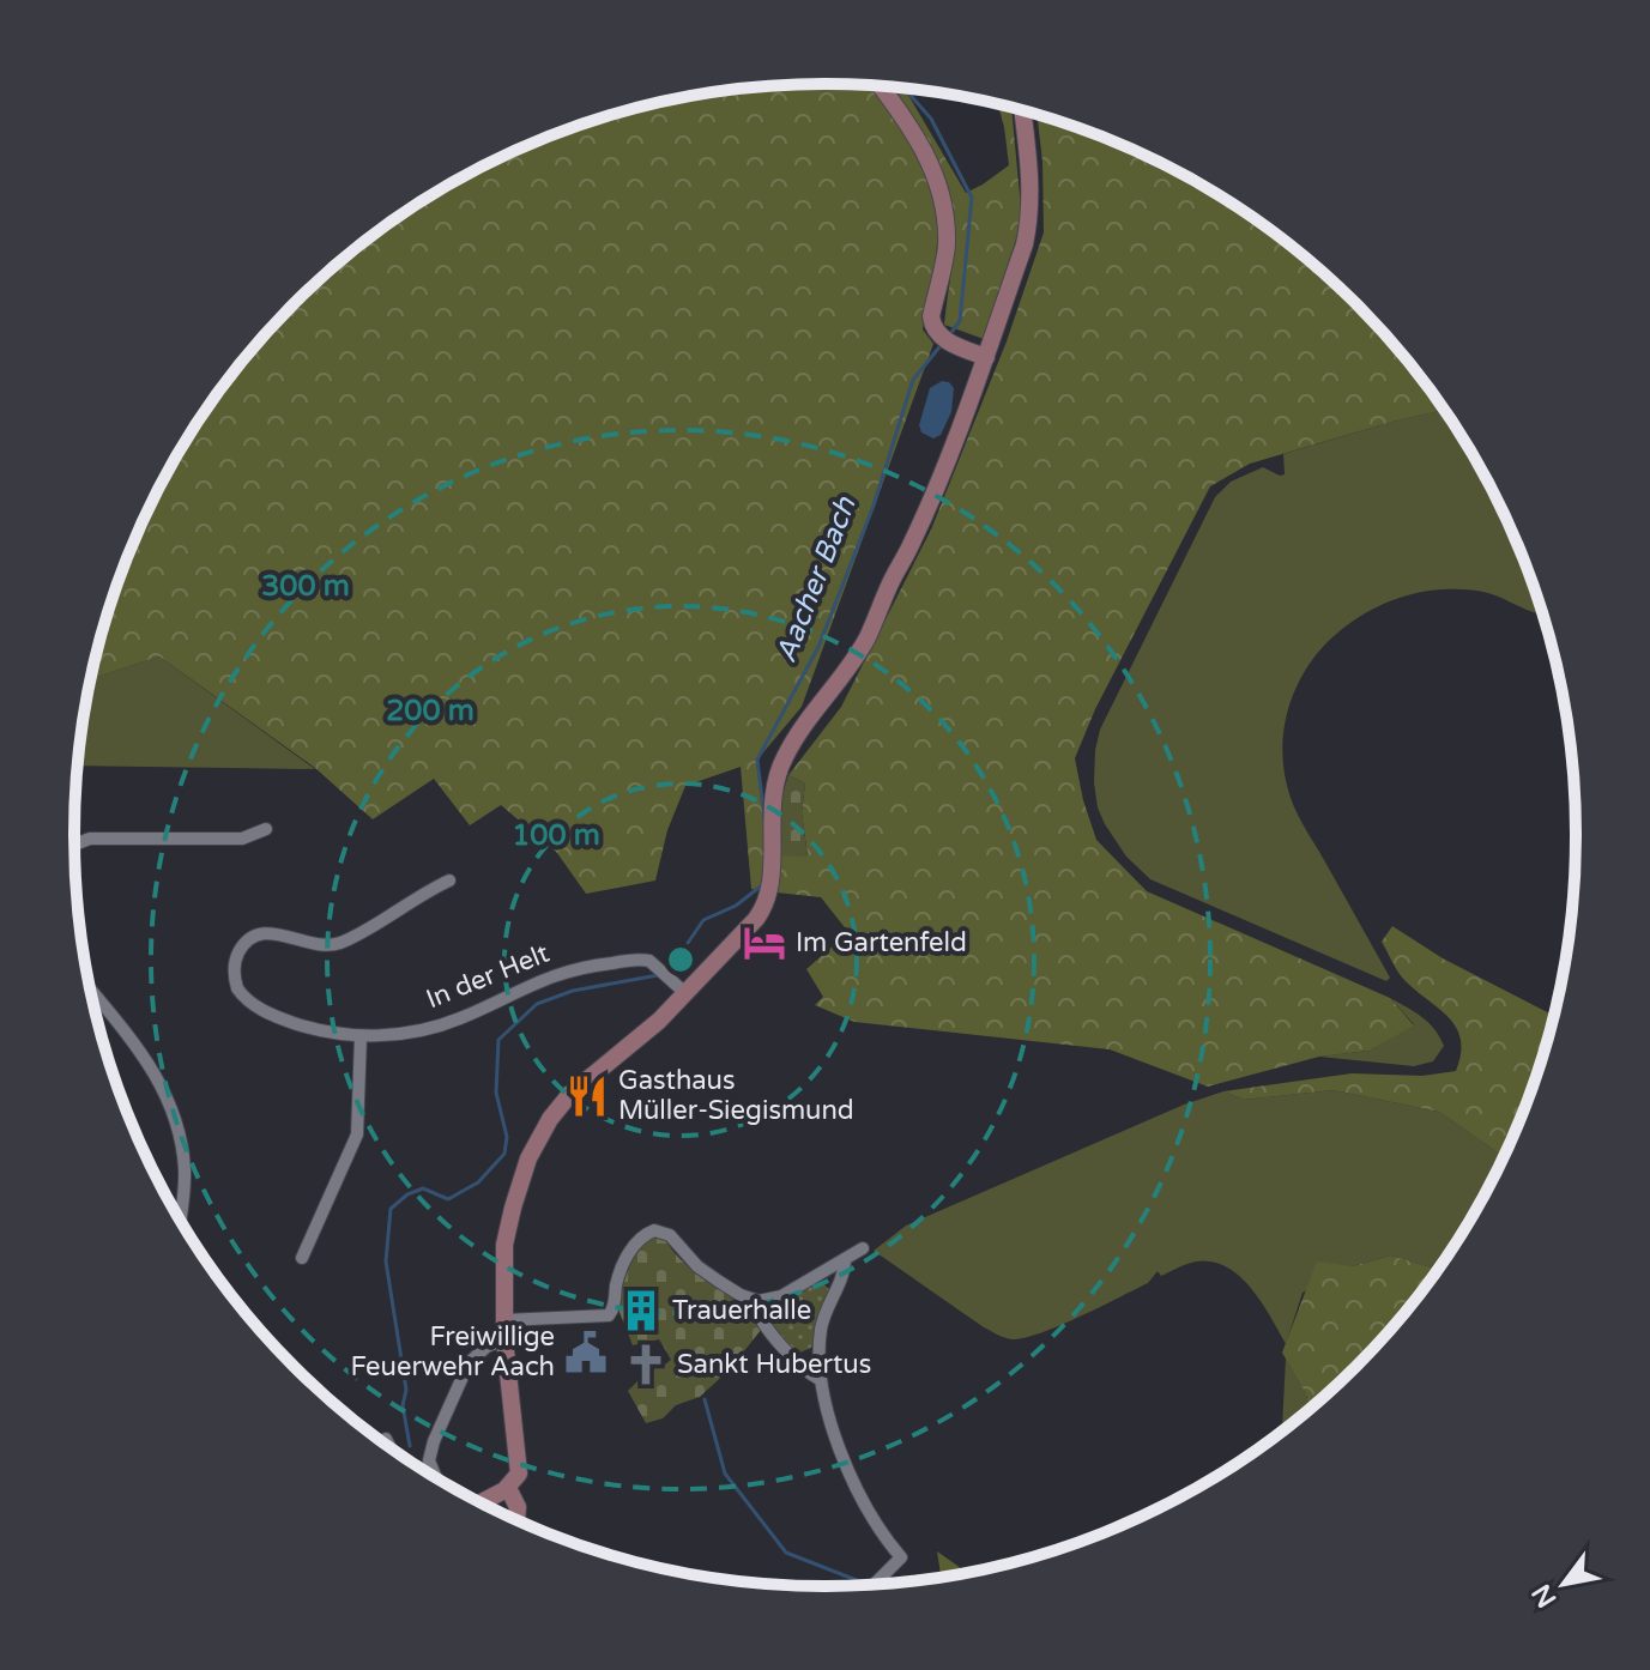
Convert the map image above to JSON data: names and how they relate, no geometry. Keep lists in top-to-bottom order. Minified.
{"streets":{"street":["In der Helt"]},"water":["Aacher Bach"],"places":{"hotel":["Im Gartenfeld"],"restaurant":["Gasthaus Müller-Siegismund"],"building":["Trauerhalle"],"public building":["Freiwillige Feuerwehr Aach"],"church":["Sankt Hubertus"]},"north":"bottom left","rings":["300 m","200 m","100 m"]}
